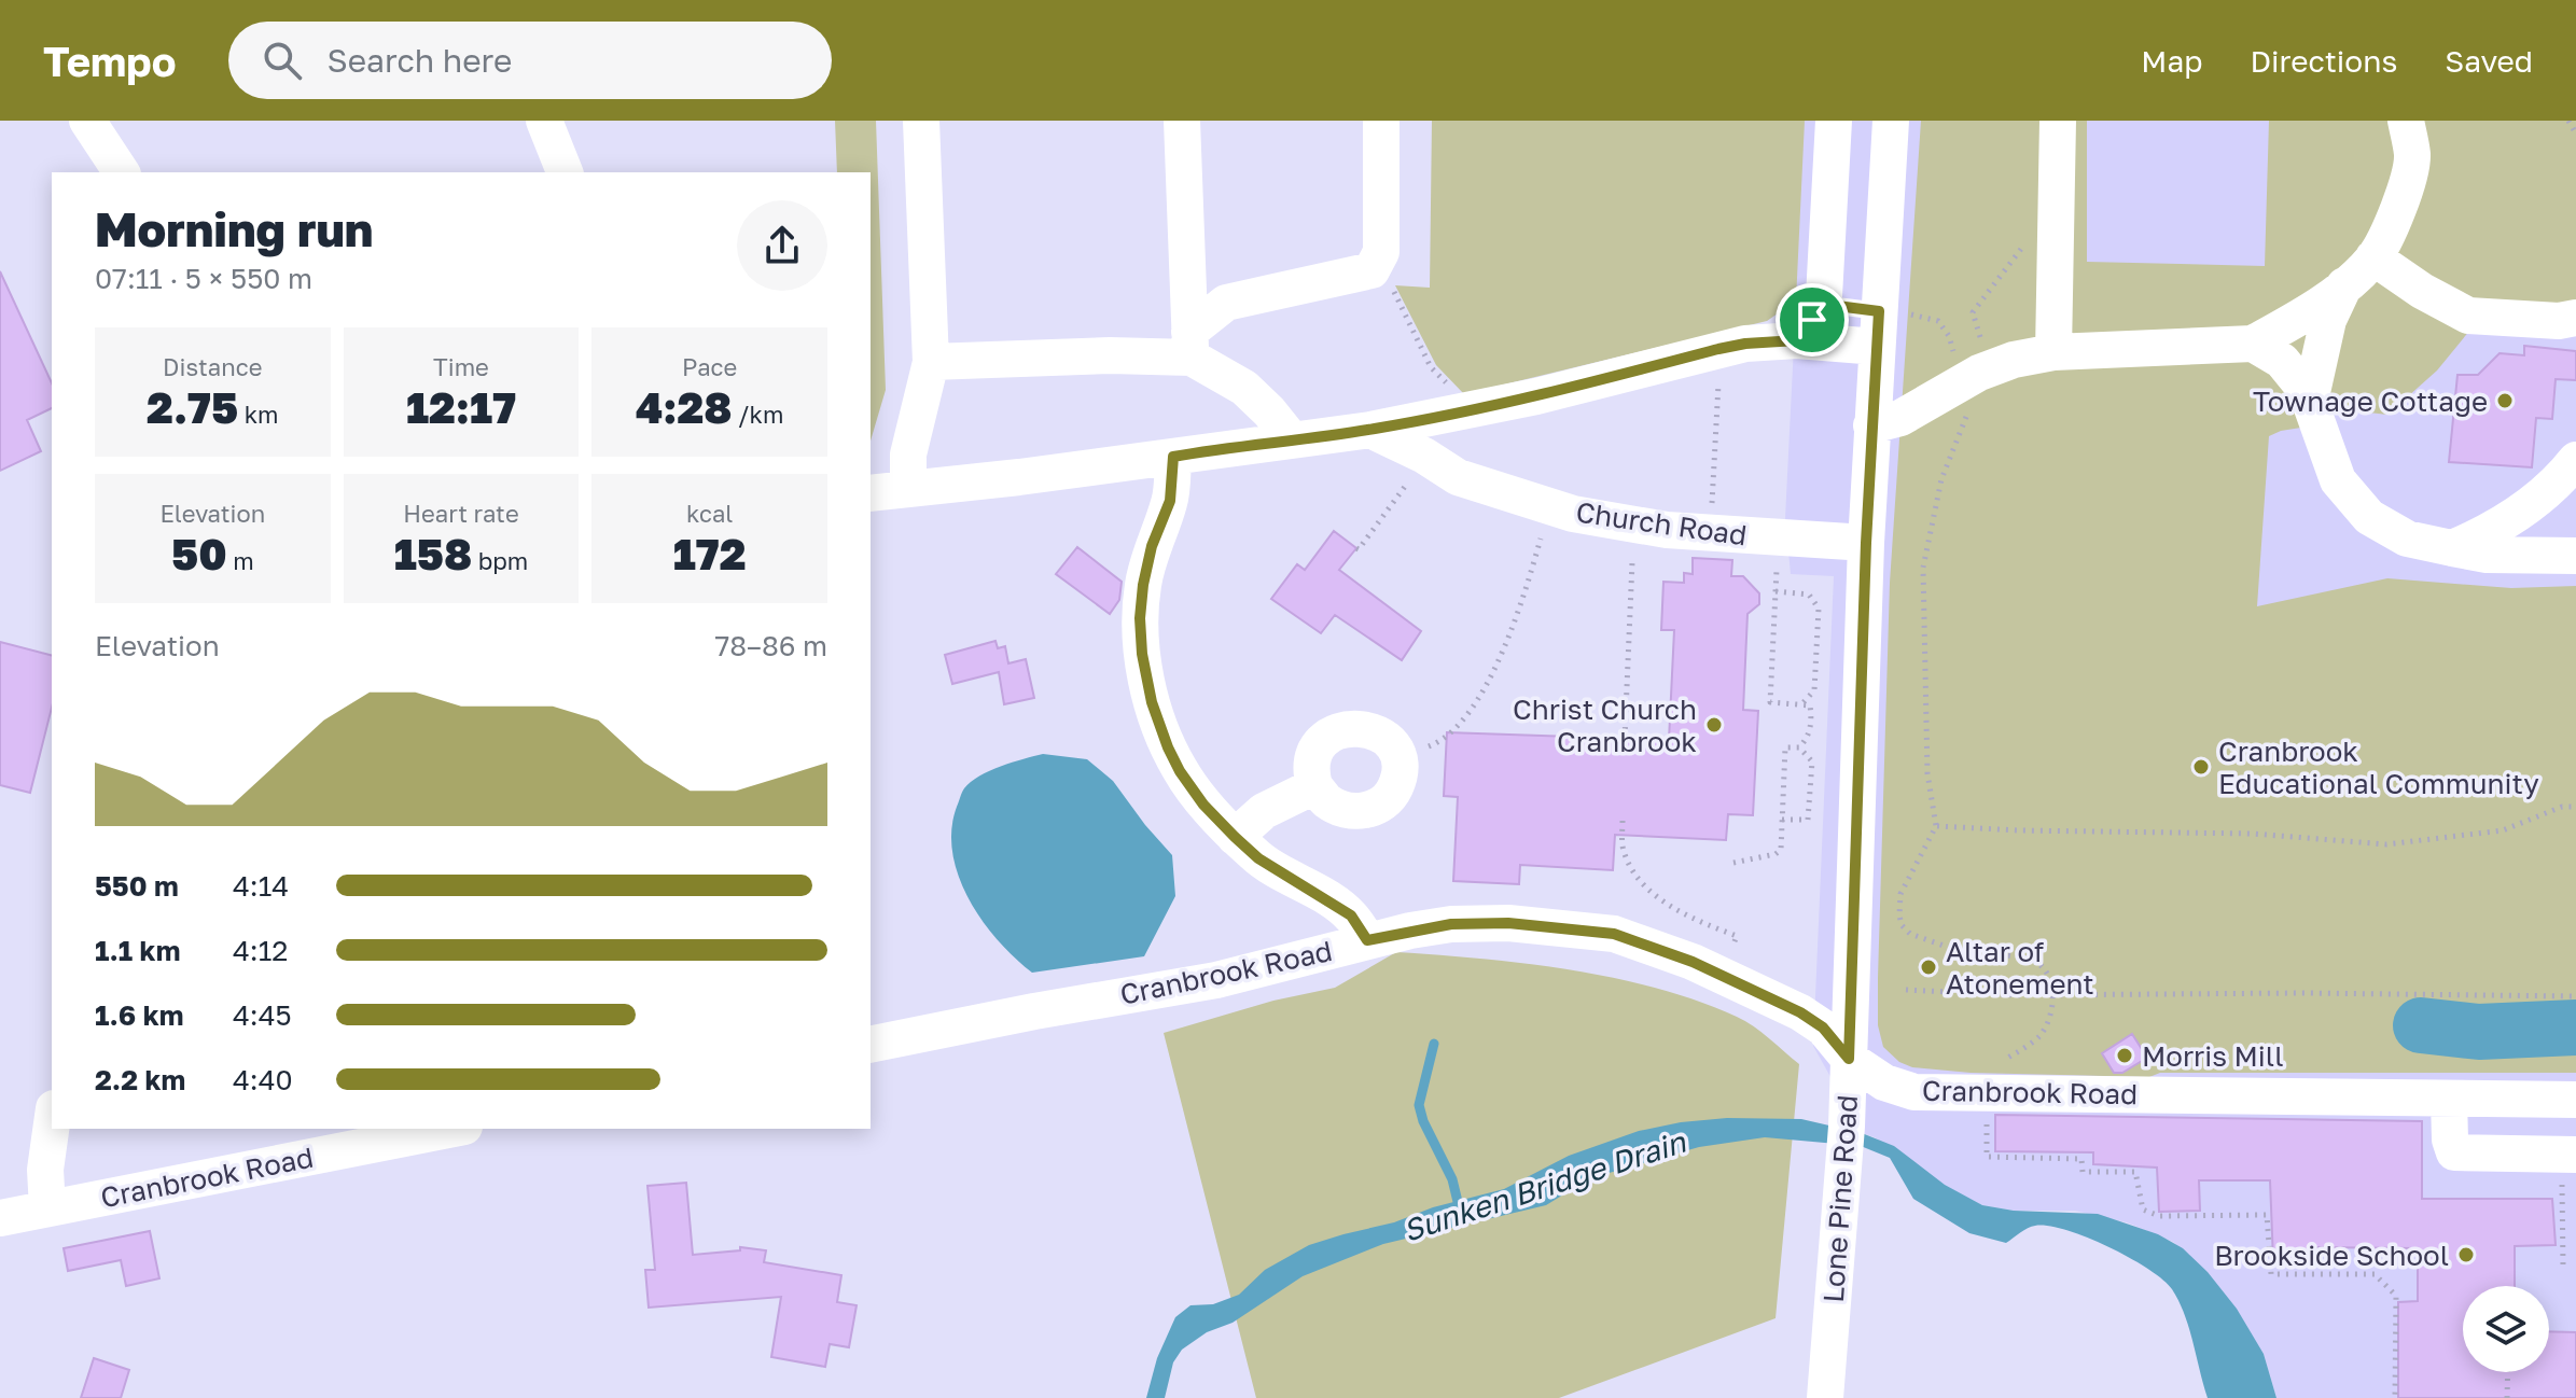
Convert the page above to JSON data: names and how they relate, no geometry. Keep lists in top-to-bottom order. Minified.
{"streets":{"street":["Church Road","Cranbrook Road","Lone Pine Road"]},"crossings":[["Church Road","Lone Pine Road"],["Cranbrook Road","Lone Pine Road"]],"water":["Sunken Bridge Drain"],"places":["Townage Cottage","Christ Church Cranbrook","Cranbrook Educational Community","Altar of Atonement","Morris Mill","Brookside School"],"page":{"header":"Tempo","search":"Search here","nav":["Map","Directions","Saved"],"heading":["Morning run","07:11 · 5 × 550 m"],"stats":[["Distance","2.75 km"],["Time","12:17"],["Pace","4:28 /km"],["Elevation","50 m"],["Heart rate","158 bpm"],["kcal","172"]],"chart":["Elevation","78–86 m"],"list":[{"name":"550 m","note":"4:14"},{"name":"1.1 km","note":"4:12"},{"name":"1.6 km","note":"4:45"},{"name":"2.2 km","note":"4:40"}]}}
